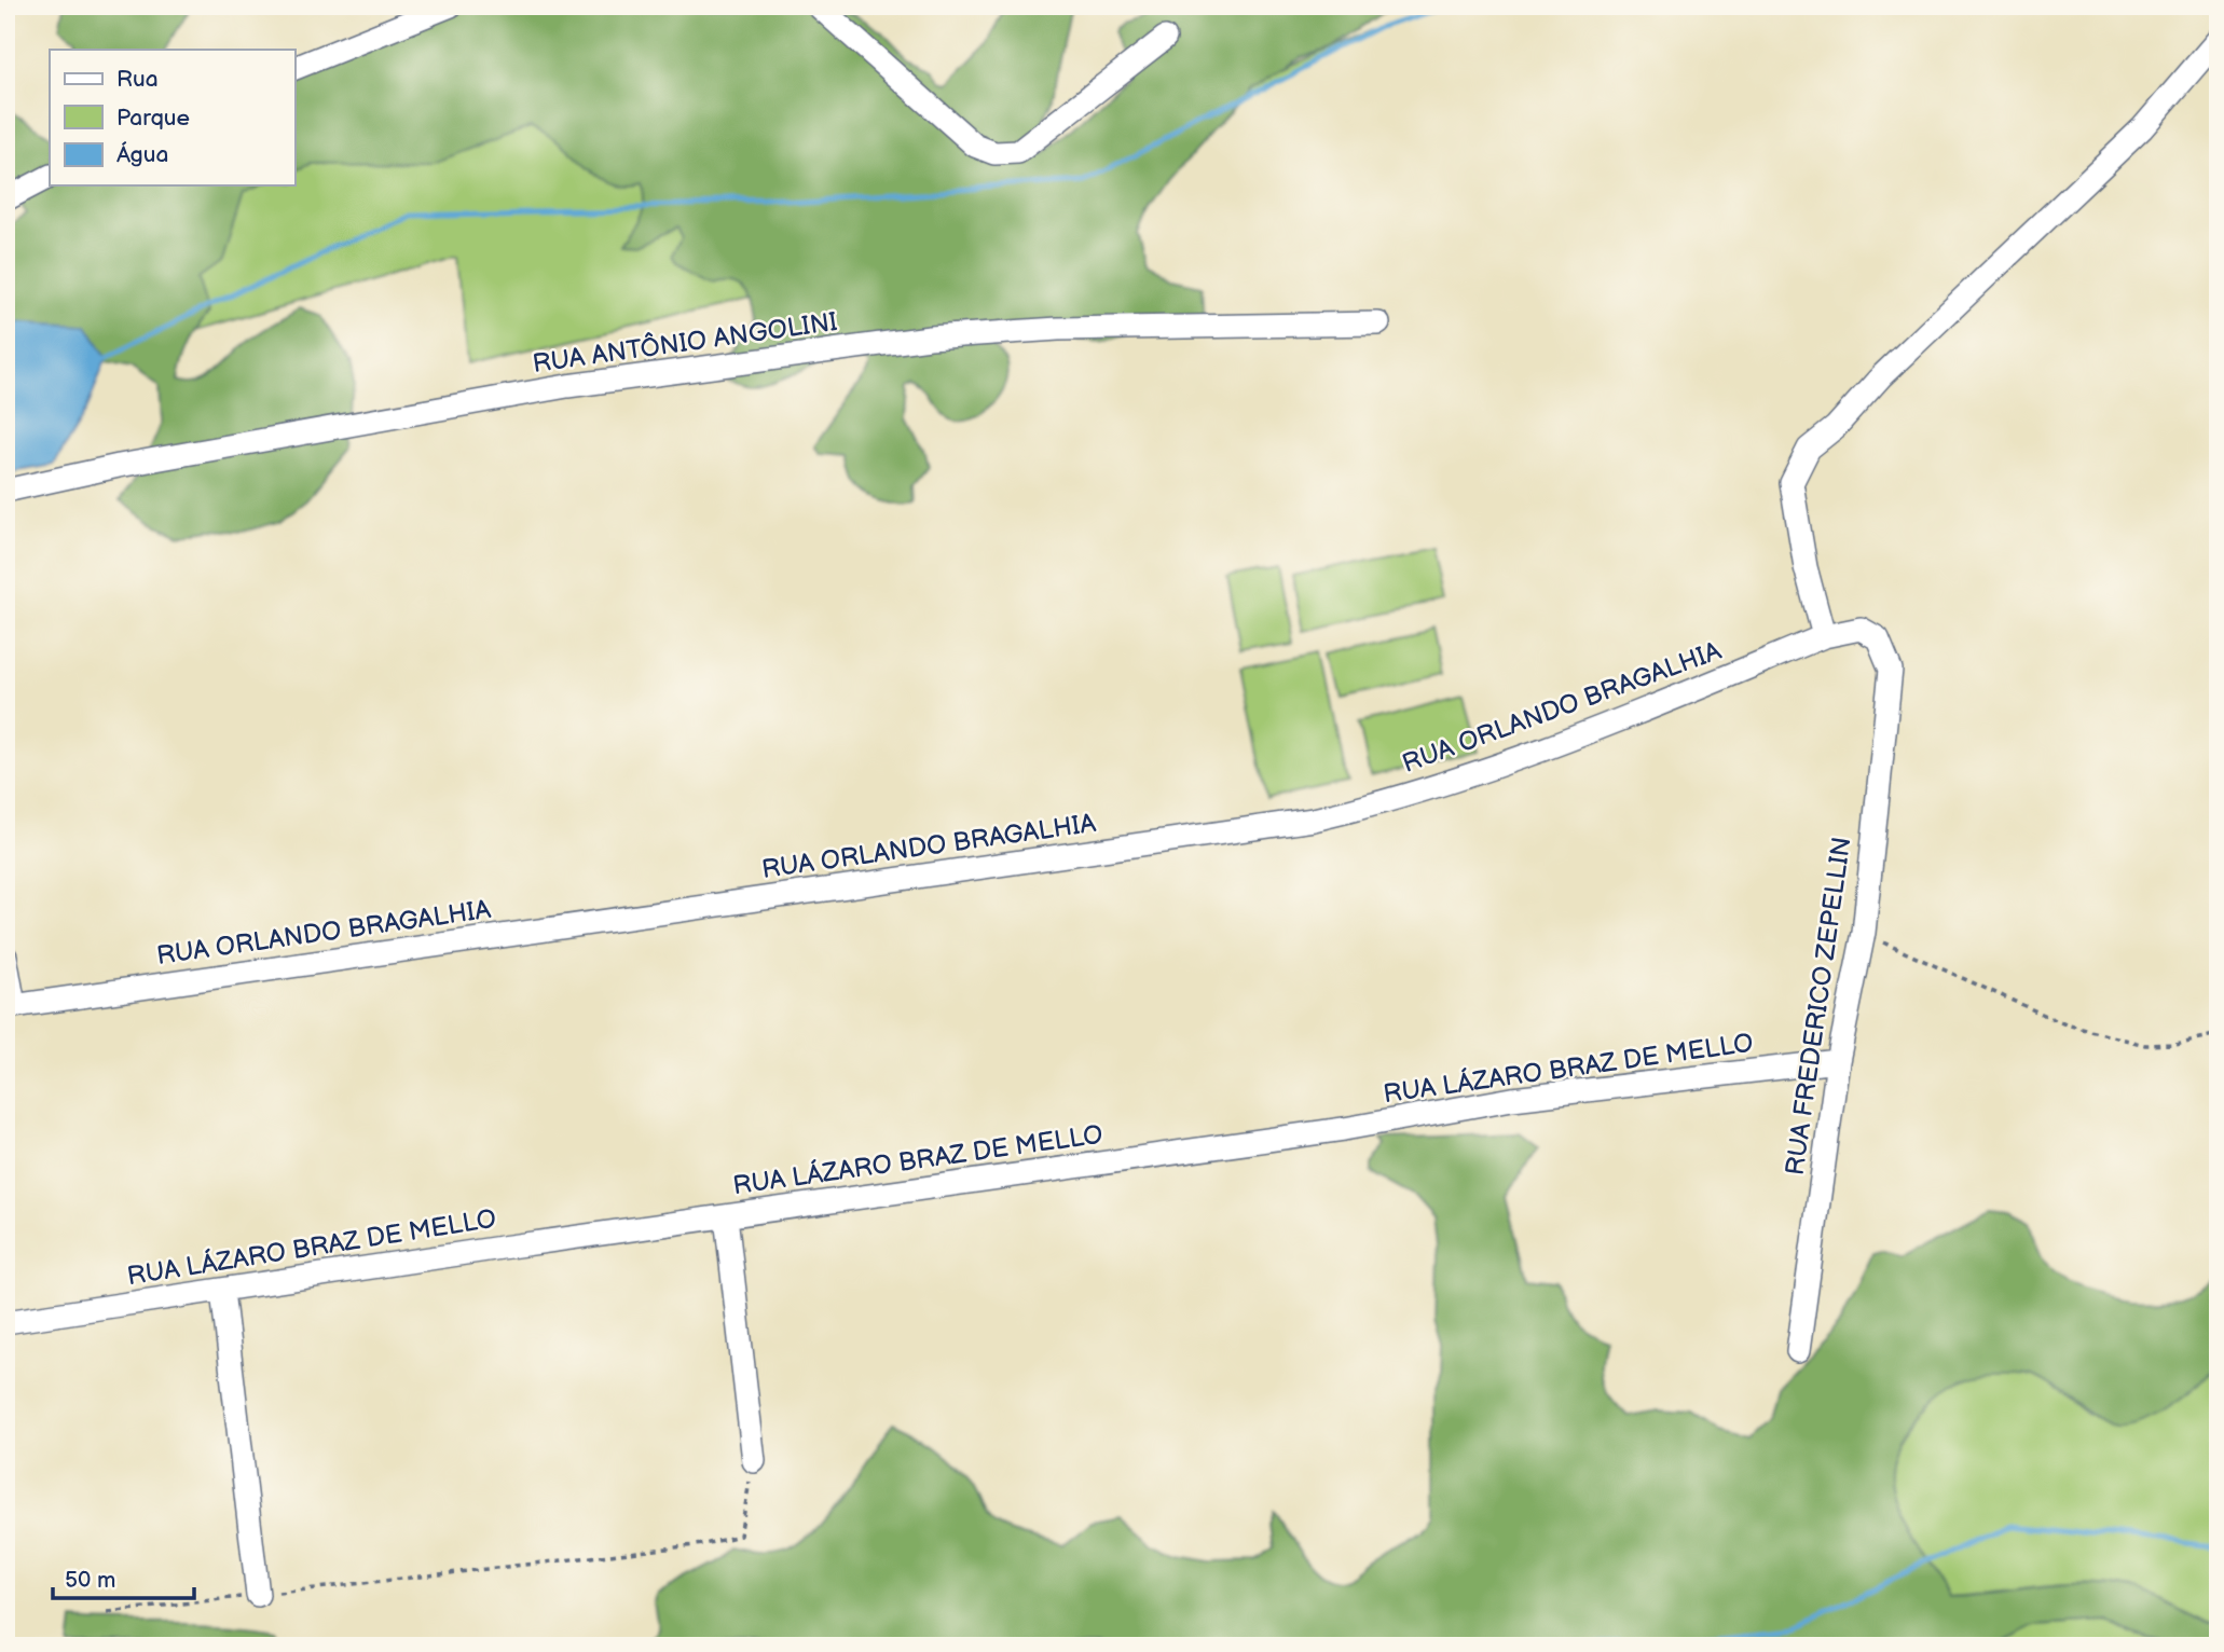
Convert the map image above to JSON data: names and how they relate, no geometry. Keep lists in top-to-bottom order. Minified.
{"streets":{"street":["RUA ANTÔNIO ANGOLINI","RUA ORLANDO BRAGALHIA","RUA FREDERICO ZEPELLIN","RUA LÁZARO BRAZ DE MELLO"]},"crossings":[["RUA ORLANDO BRAGALHIA","RUA FREDERICO ZEPELLIN"],["RUA FREDERICO ZEPELLIN","RUA LÁZARO BRAZ DE MELLO"]],"legend":["Rua","Parque","Água"],"scale_bar":"50 m"}
